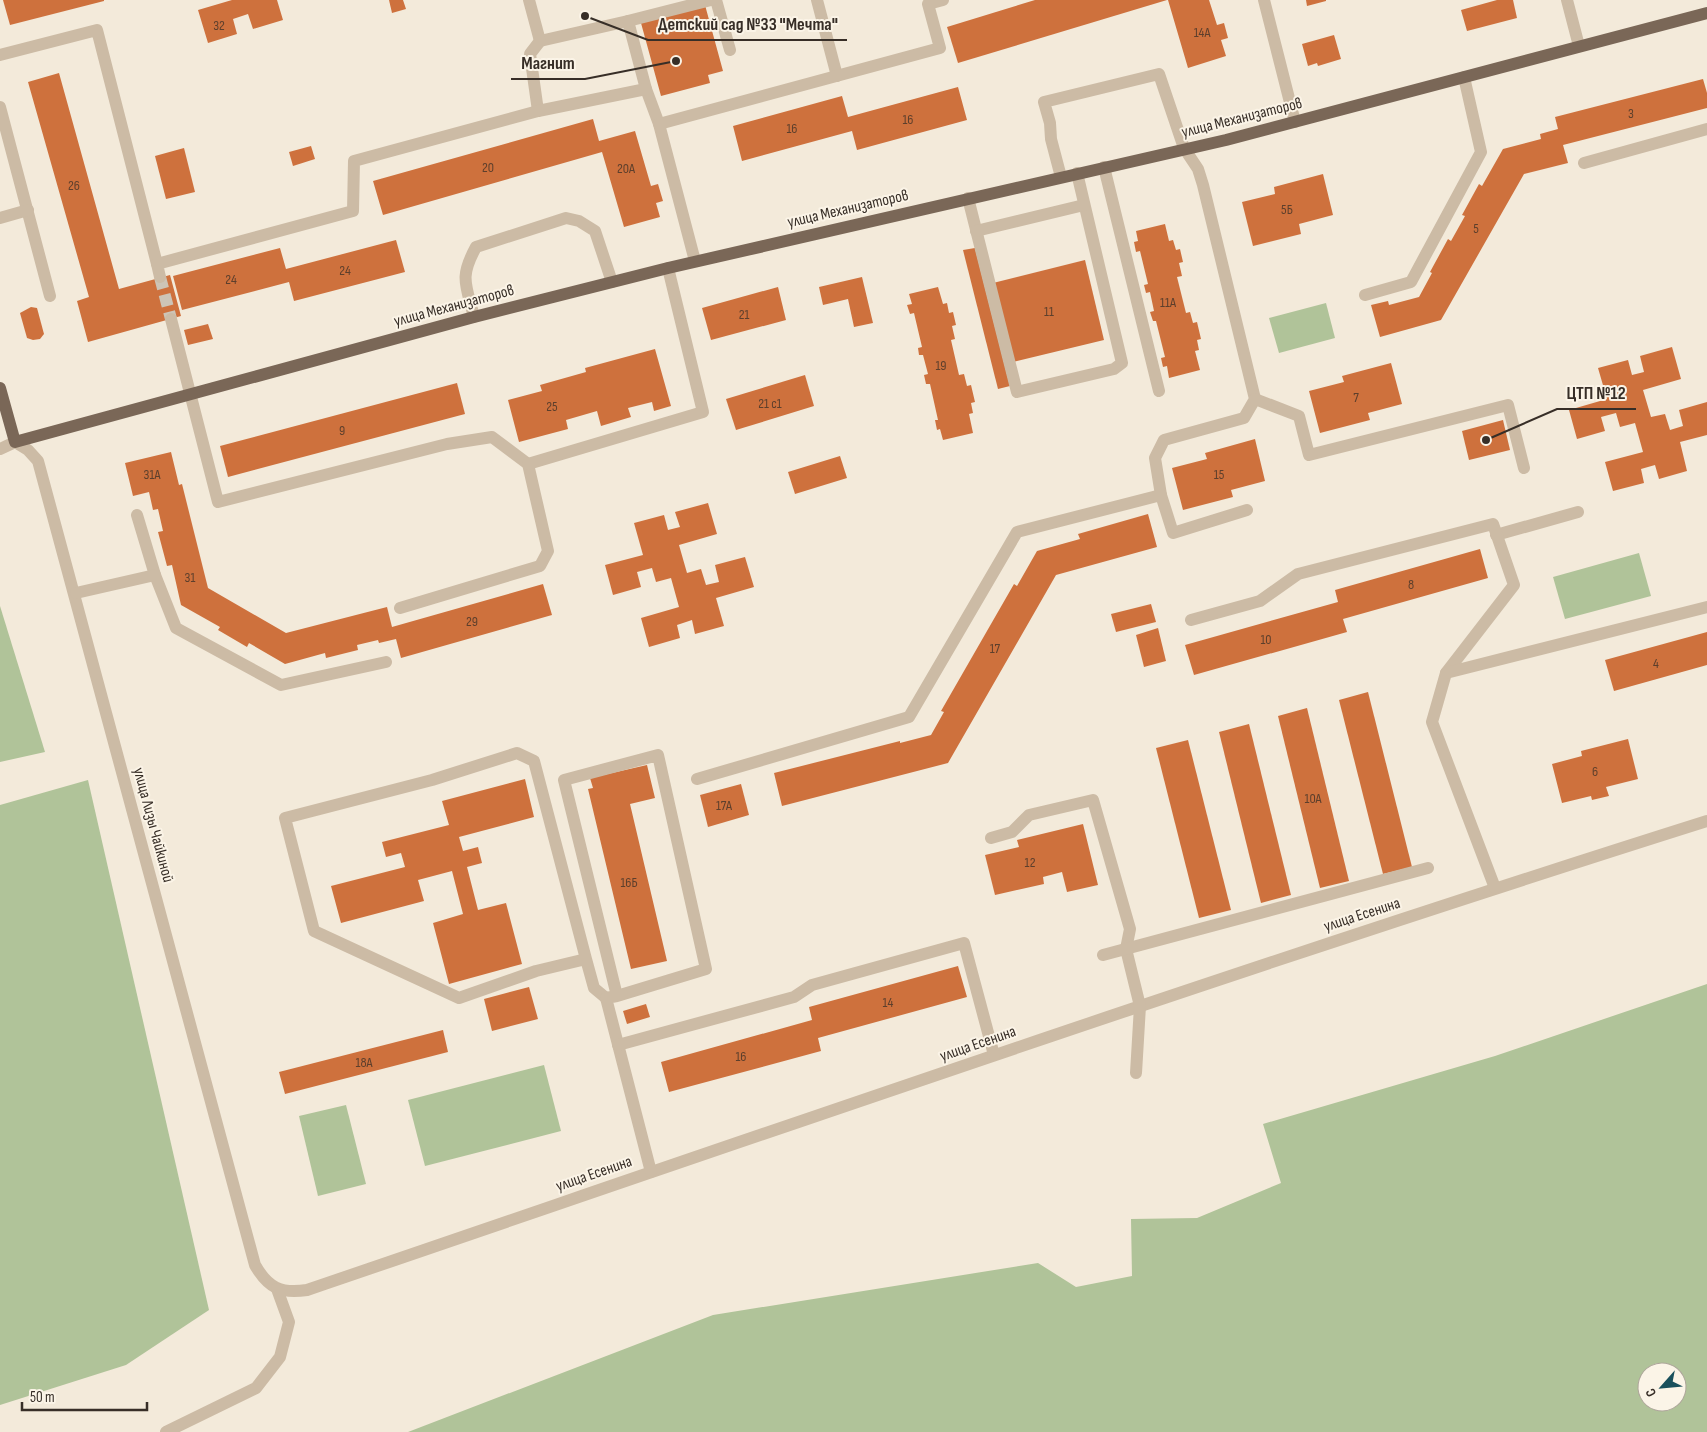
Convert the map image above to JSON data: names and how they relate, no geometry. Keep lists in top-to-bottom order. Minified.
{"streets":{"main road":["улица Механизаторов"],"street":["улица Лизы Чайкиной","улица Есенина"]},"crossings":[["улица Механизаторов","улица Лизы Чайкиной"],["улица Лизы Чайкиной","улица Есенина"]],"places":["Детский сад №33 \"Мечта\"","Магнит","ЦТП №12"],"house_numbers":["32","14А","3","16","16","20","20А","26","5Б","5","24","24","11А","11","21","19","7","21 с1","25","9","31А","15","31","8","29","10","17","4","6","10А","17А","12","16Б","14","16","18А"],"scale_bar":"50 m","north":"bottom left"}
